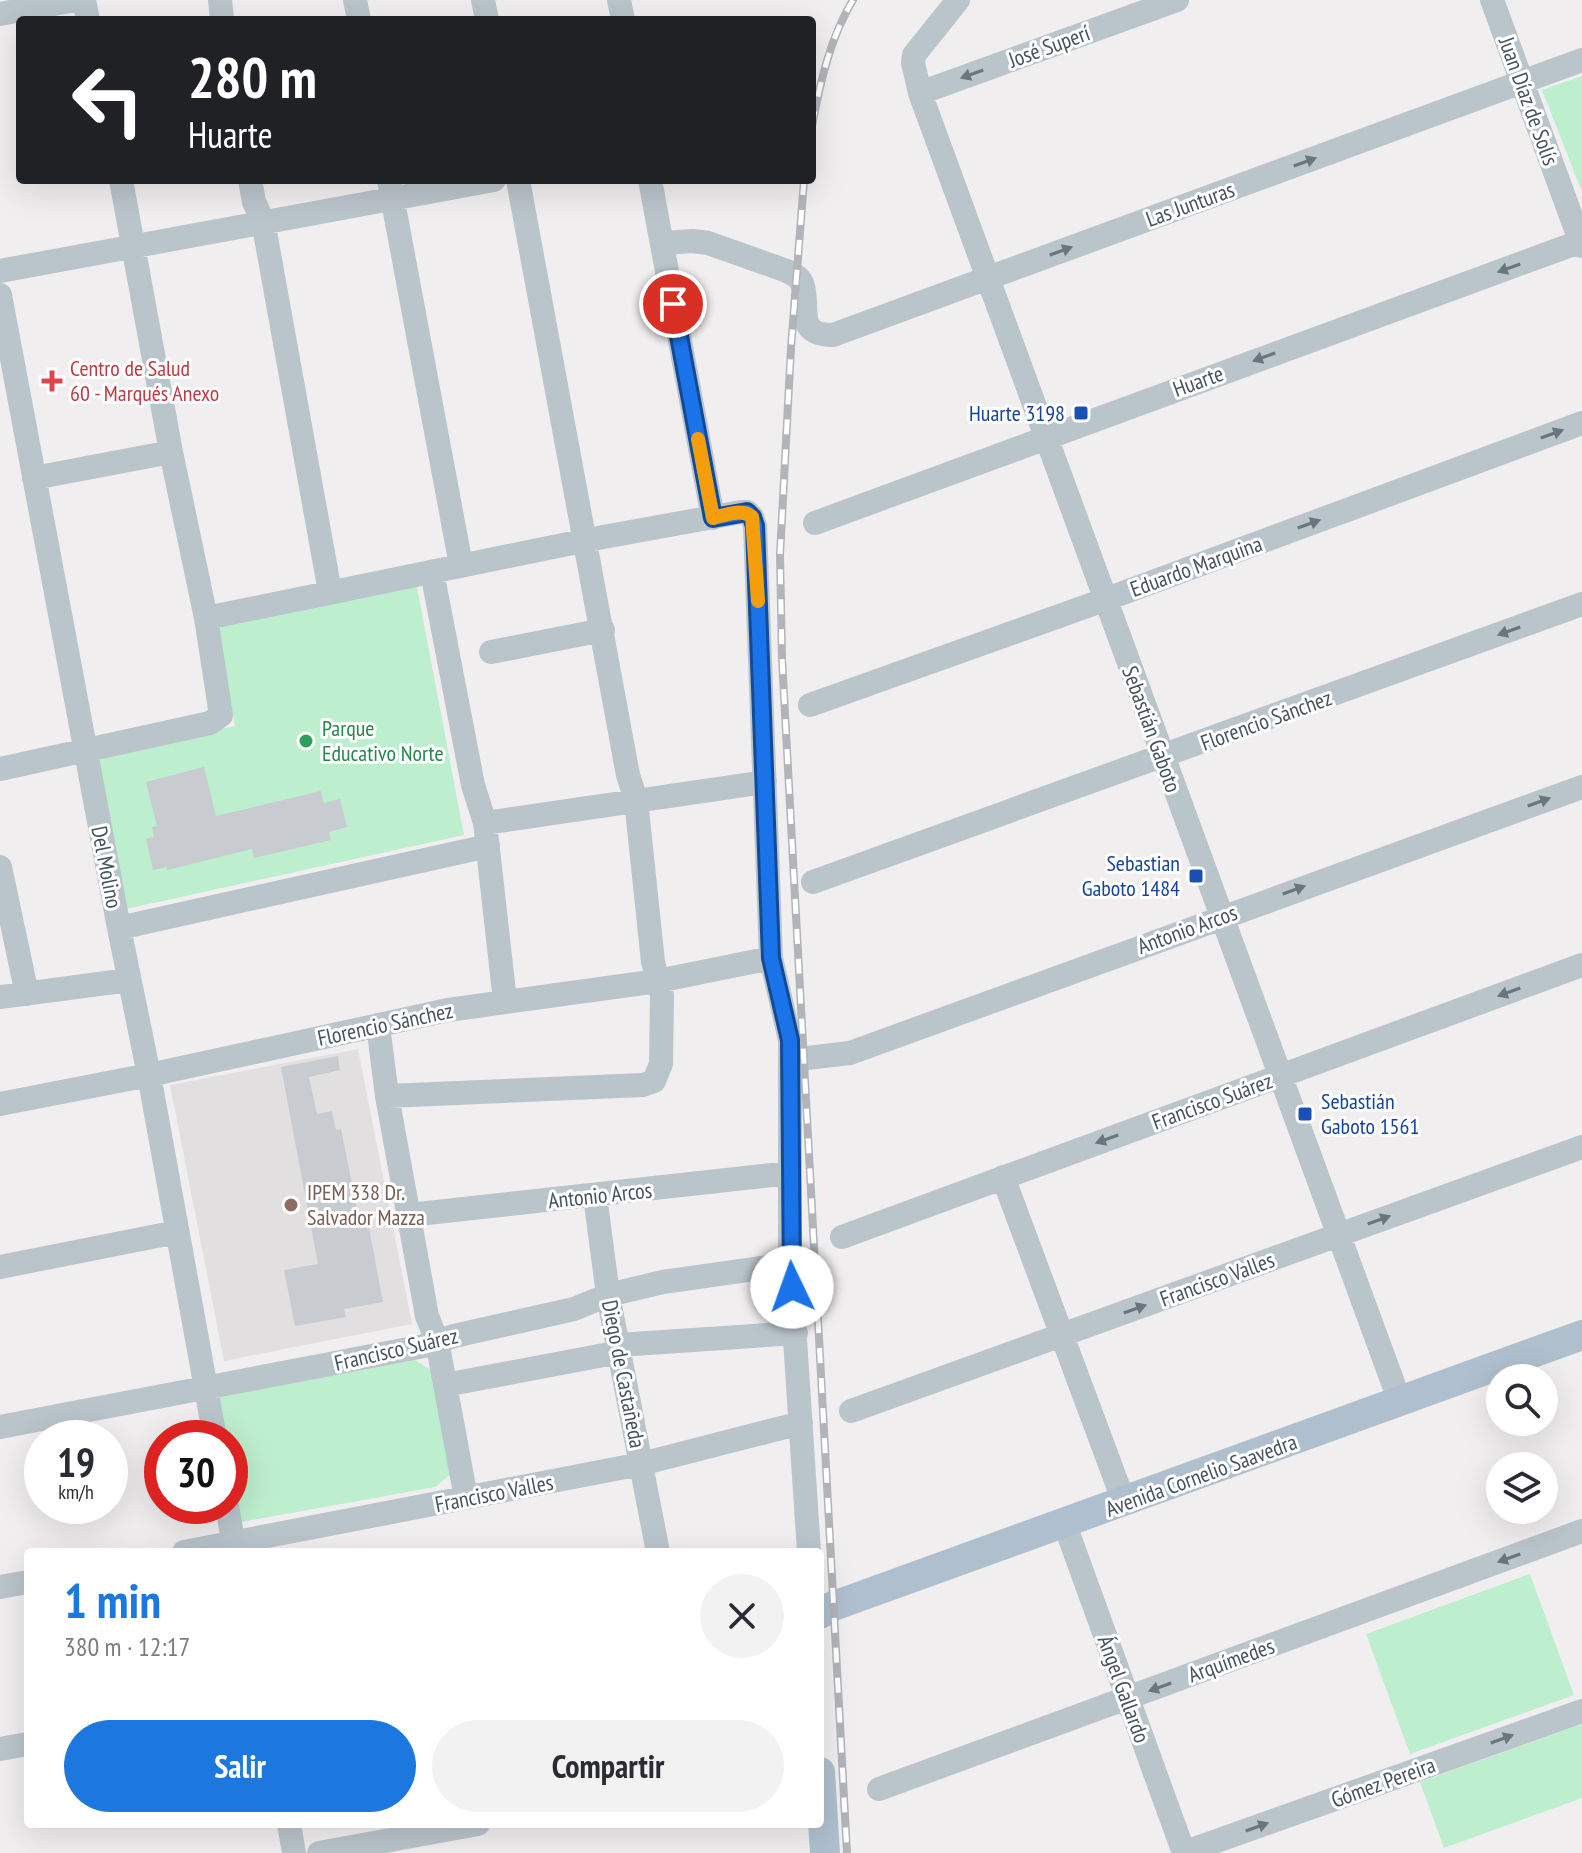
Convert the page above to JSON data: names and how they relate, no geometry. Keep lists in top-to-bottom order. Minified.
{"streets":{"main road":["Avenida Cornelio Saavedra"],"street":["José Superí","Juan Díaz de Solís","Las Junturas","Huarte","Eduardo Marquina","Florencio Sánchez","Sebastián Gaboto","Del Molino","Antonio Arcos","Francisco Suárez","Francisco Valles","Diego de Castañeda","Arquímedes","Ángel Gallardo","Gómez Pereira"]},"crossings":[["José Superí","Sebastián Gaboto"],["Juan Díaz de Solís","Las Junturas"],["Juan Díaz de Solís","Huarte"],["Las Junturas","Sebastián Gaboto"],["Huarte","Sebastián Gaboto"],["Eduardo Marquina","Sebastián Gaboto"],["Florencio Sánchez","Sebastián Gaboto"],["Florencio Sánchez","Del Molino"],["Sebastián Gaboto","Antonio Arcos"],["Sebastián Gaboto","Francisco Suárez"],["Sebastián Gaboto","Francisco Valles"],["Sebastián Gaboto","Avenida Cornelio Saavedra"],["Del Molino","Francisco Suárez"],["Antonio Arcos","Diego de Castañeda"],["Francisco Suárez","Diego de Castañeda"],["Francisco Valles","Diego de Castañeda"],["Avenida Cornelio Saavedra","Ángel Gallardo"],["Arquímedes","Ángel Gallardo"],["Ángel Gallardo","Gómez Pereira"]],"one_way":["José Superí","Las Junturas","Huarte","Eduardo Marquina","Francisco Suárez","Francisco Valles","Arquímedes","Gómez Pereira"],"places":{"health":["Centro de Salud 60 - Marqués Anexo"],"transit":["Huarte 3198","Sebastian Gaboto 1484","Sebastián Gaboto 1561"],"other":["Parque Educativo Norte","IPEM 338 Dr. Salvador Mazza"]},"page":{"turn":["280 m","Huarte"],"speed":"19 km/h","limit":"30","heading":["1 min","380 m · 12:17"],"buttons":["Salir","Compartir"]}}
